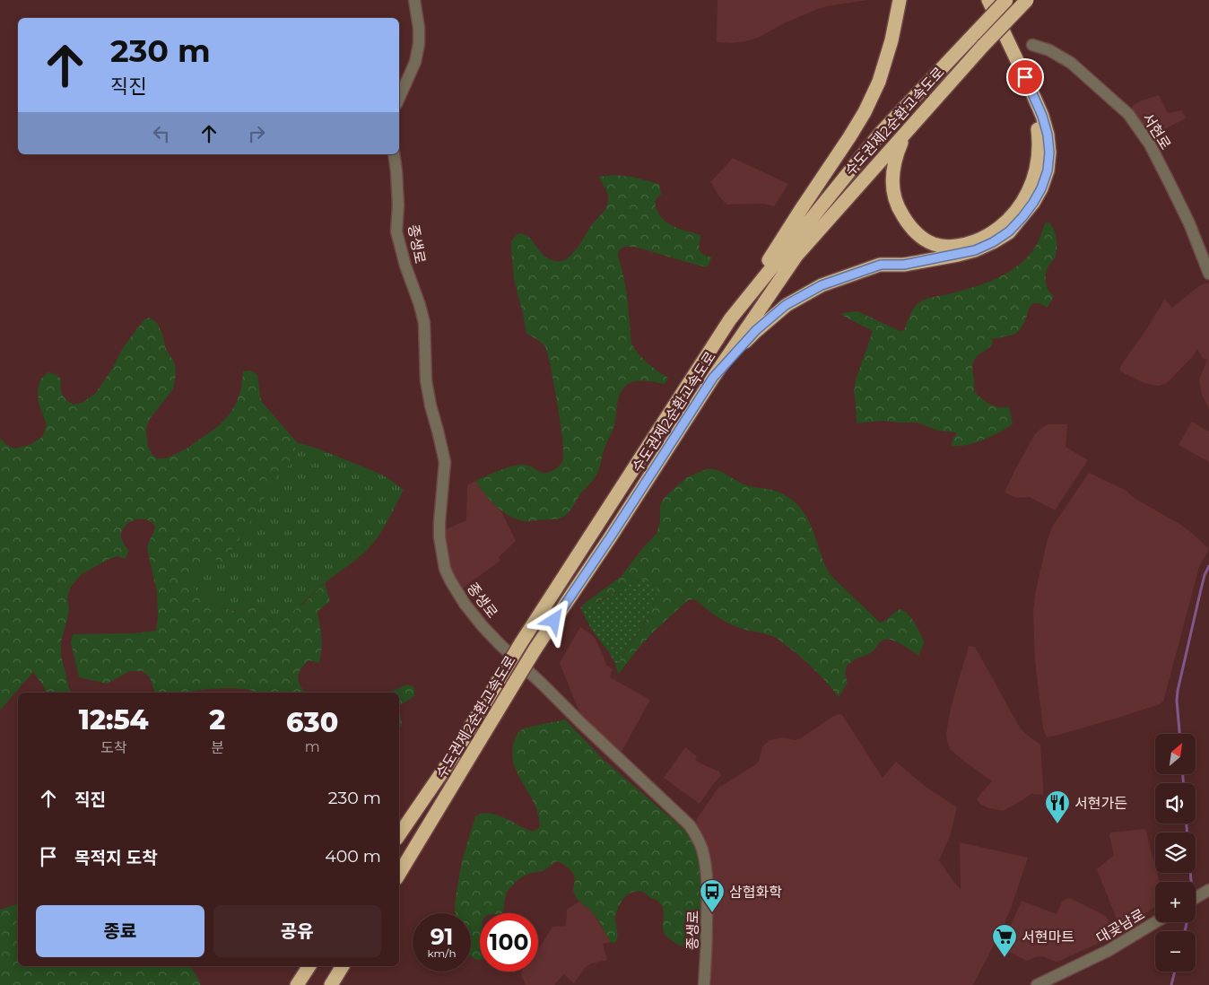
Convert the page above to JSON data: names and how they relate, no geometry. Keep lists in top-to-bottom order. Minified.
{"streets":{"highway":["수도권제2순환고속도로"],"street":["서현로","종생로","대곶남로"]},"places":{"restaurant":["서현가든"],"bus stop":["삼협화학"],"supermarket":["서현마트"]},"north":"top right","page":{"turn":["230 m","직진"],"eta":["12:54","도착","2","분","630","m"],"map_buttons":["+","−"],"list":[{"name":"직진","value":"230 m"},{"name":"목적지 도착","value":"400 m"}],"buttons":["종료","공유"],"speed":"91 km/h","limit":"100"}}
